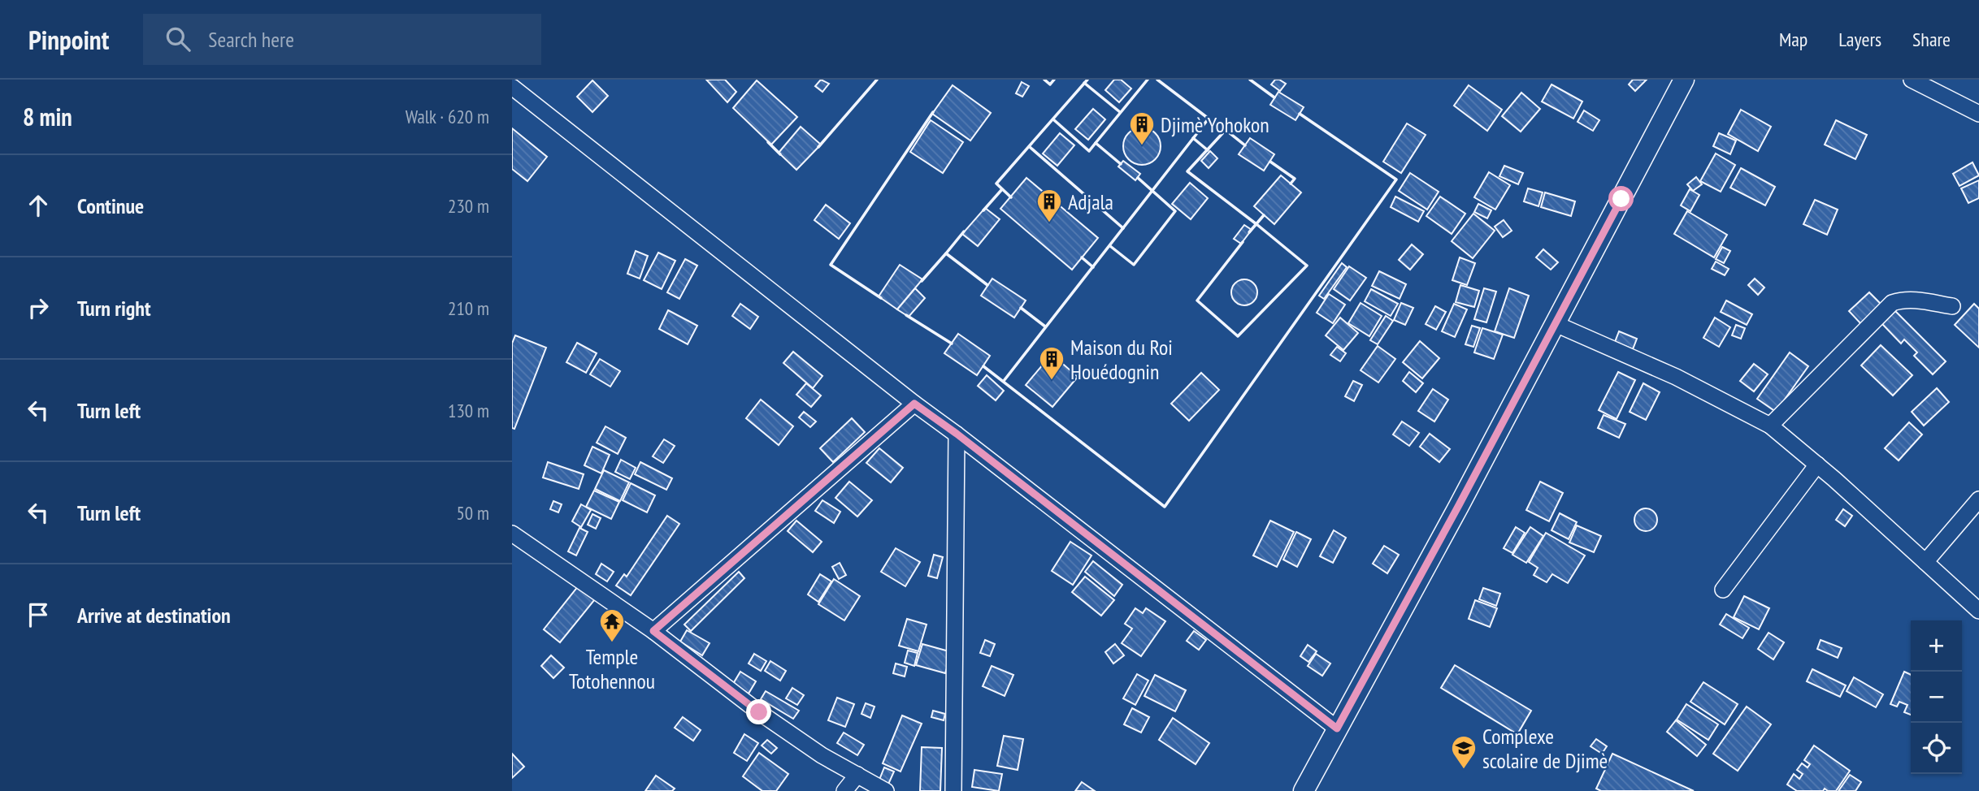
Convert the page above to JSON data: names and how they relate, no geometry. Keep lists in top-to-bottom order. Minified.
{"places":{"building":["Djimè Yohokon","Adjala","Maison du Roi Houédognin"],"temple":["Temple Totohennou"],"school or university":["Complexe scolaire de Djimè"]},"page":{"header":"Pinpoint","search":"Search here","nav":["Map","Layers","Share"],"heading":["8 min","Walk · 620 m"],"list":[["Continue","230 m"],["Turn right","210 m"],["Turn left","130 m"],["Turn left","50 m"],"Arrive at destination"],"map_buttons":["+","−"]}}
